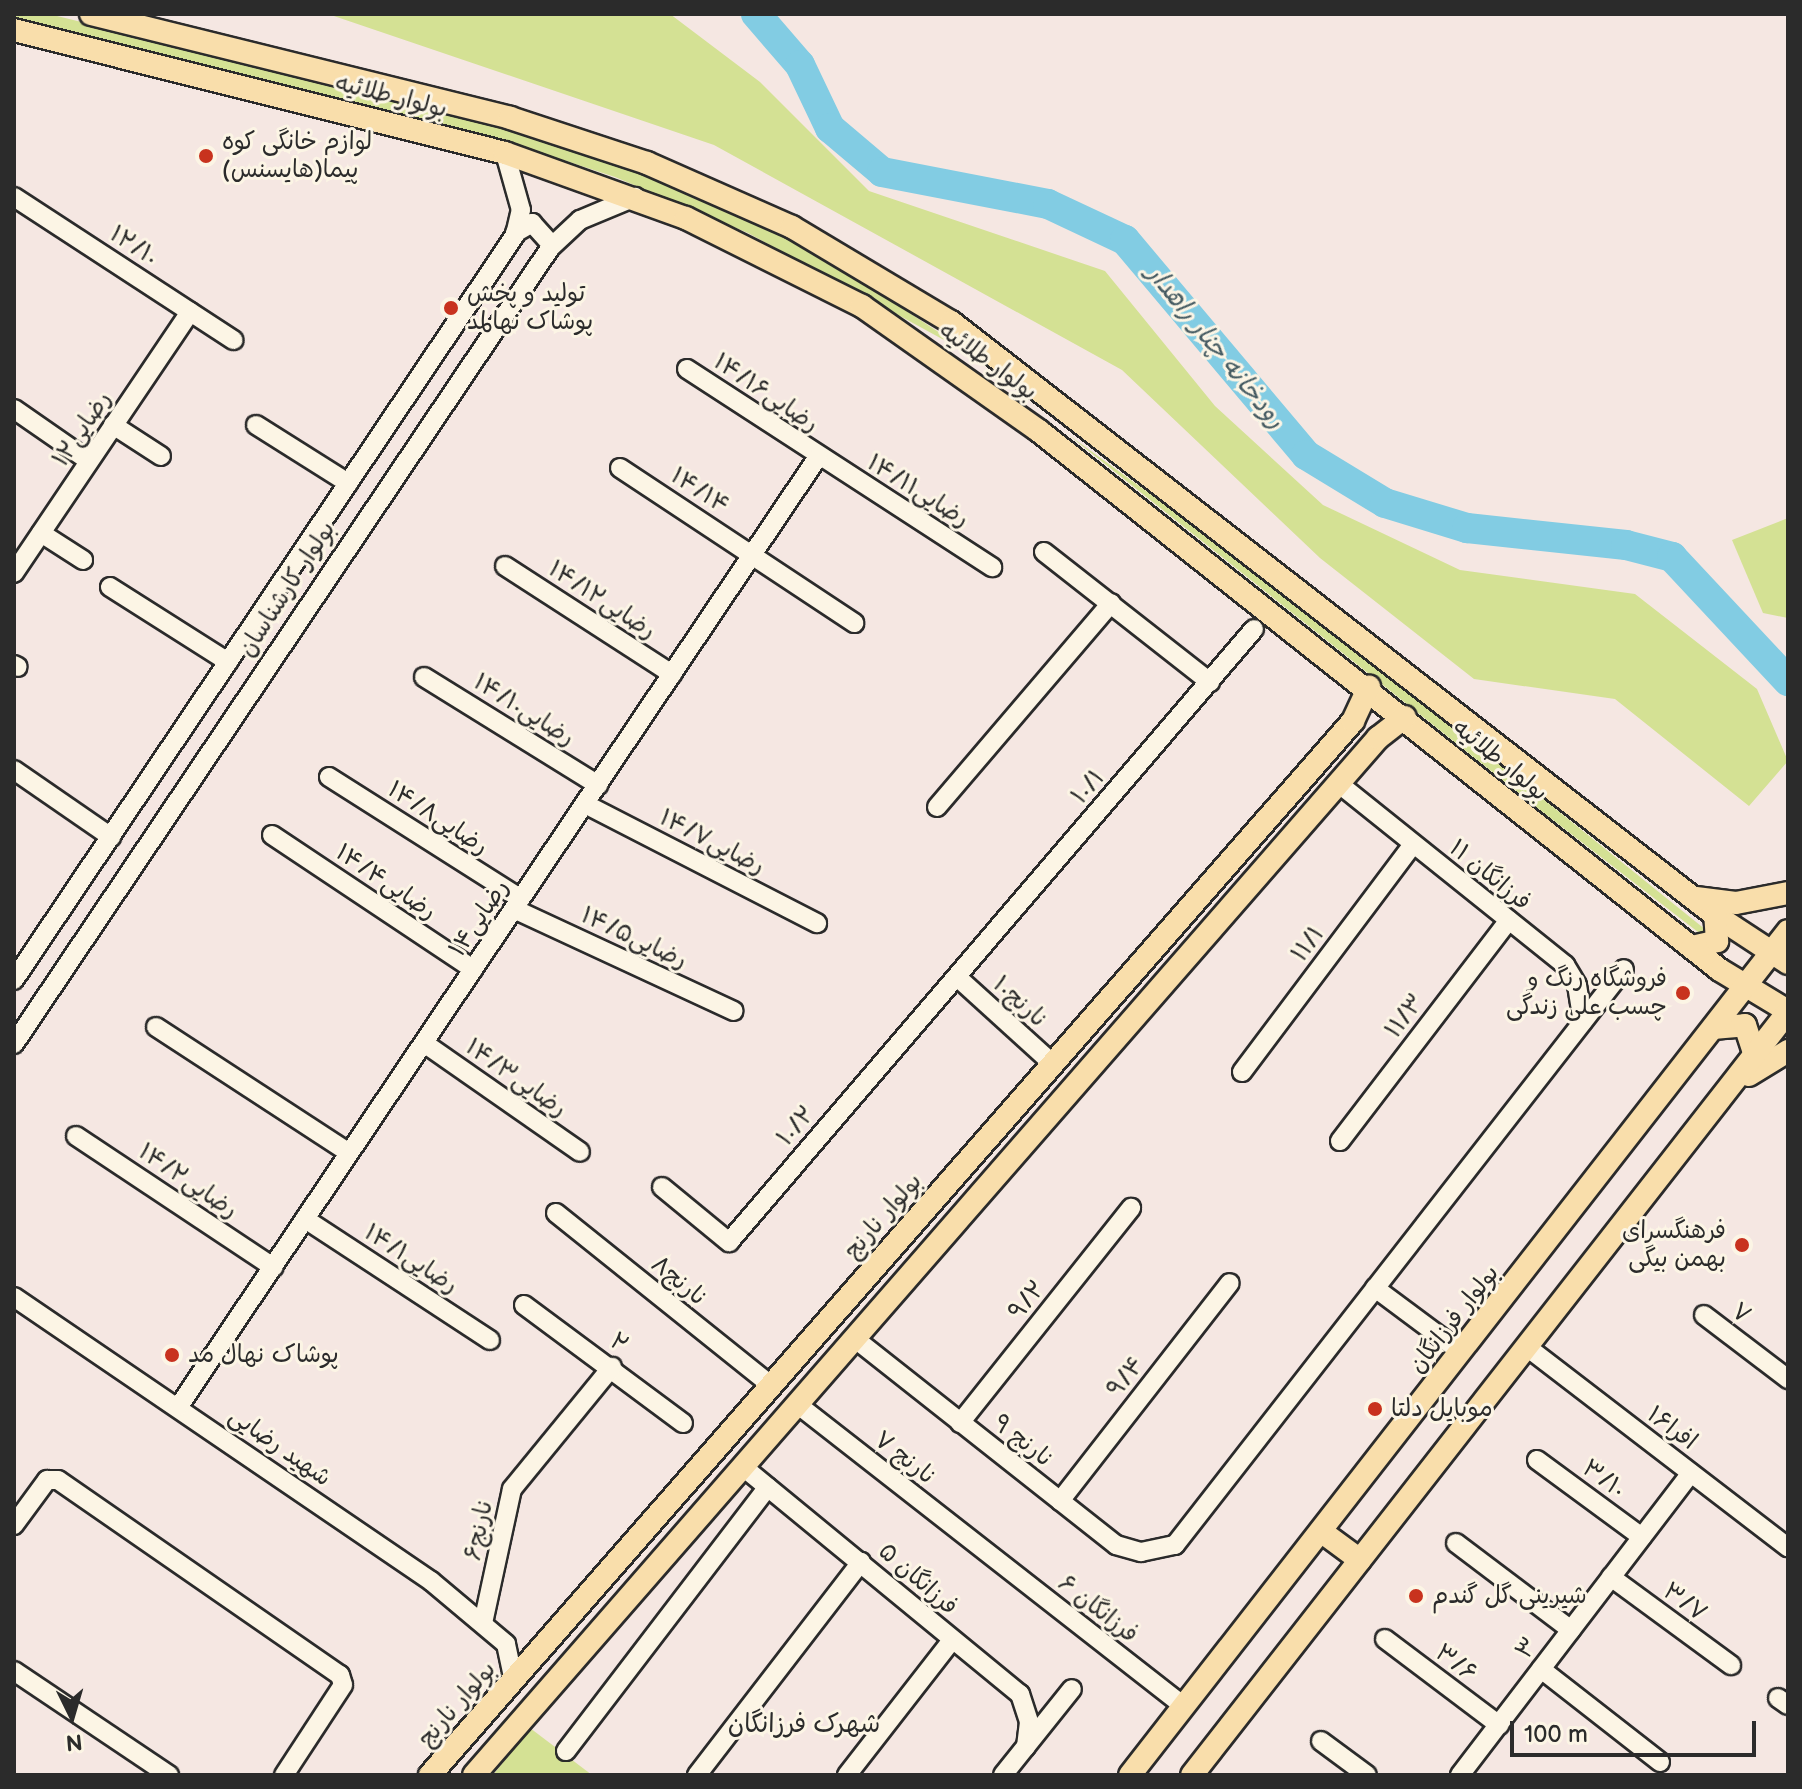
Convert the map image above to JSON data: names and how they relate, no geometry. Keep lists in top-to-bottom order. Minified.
{"streets":{"main road":["بولوار طلائیه","بولوار نارنج","بولوار فرزانگان"],"street":["۱۲/۱۰","رضایی۱۴/۱۶","رضایی۱۲","۱۴/۱۴","رضایی۱۴/۱۱","بولوار کارشناسان","رضایی۱۴/۱۲","رضایی۱۴/۱۰","۱۰/۱","رضایی۱۴/۸","رضایی۱۴/۷","فرزانگان ۱۱","رضایی۱۴/۴","رضایی۱۴","رضایی۱۴/۵","۱۱/۱","نارنج۱۰","۱۱/۳","رضایی۱۴/۳","۱۰/۲","رضایی۱۴/۲","۱۴/۱رضایی","نارنج۸","۹/۲","۷","۲","۹/۴","۱۶افرا","نارنج ۹","شهید رضایی","نارنج ۷","۳/۱۰","نارنج۶","فرزانگان ۵","۳/۷","فرزانگان ۶","۳","۳/۶"]},"crossings":[["بولوار طلائیه","بولوار کارشناسان"],["بولوار طلائیه","بولوار نارنج"],["بولوار طلائیه","بولوار فرزانگان"],["۱۲/۱۰","رضایی۱۲"],["رضایی۱۴/۱۶","رضایی۱۴/۱۱"],["رضایی۱۴/۱۶","رضایی۱۴"],["۱۴/۱۴","رضایی۱۴"],["رضایی۱۴/۱۱","رضایی۱۴"],["رضایی۱۴/۱۲","رضایی۱۴"],["رضایی۱۴/۱۰","رضایی۱۴"],["۱۰/۱","نارنج۱۰"],["۱۰/۱","۱۰/۲"],["رضایی۱۴/۸","رضایی۱۴"],["رضایی۱۴/۸","رضایی۱۴/۵"],["رضایی۱۴/۷","رضایی۱۴"],["فرزانگان ۱۱","۱۱/۱"],["فرزانگان ۱۱","۱۱/۳"],["رضایی۱۴/۴","رضایی۱۴"],["رضایی۱۴","رضایی۱۴/۵"],["رضایی۱۴","رضایی۱۴/۳"],["رضایی۱۴","رضایی۱۴/۲"],["رضایی۱۴","۱۴/۱رضایی"],["رضایی۱۴","شهید رضایی"],["نارنج۱۰","۱۰/۲"],["نارنج۱۰","بولوار نارنج"],["بولوار نارنج","نارنج۸"],["۹/۲","نارنج ۹"],["بولوار فرزانگان","فرزانگان ۶"],["۲","نارنج۶"],["۹/۴","نارنج ۹"],["۱۶افرا","۳"],["شهید رضایی","نارنج۶"],["نارنج ۷","فرزانگان ۶"],["۳/۱۰","۳"],["۳/۷","۳"],["۳","۳/۶"]],"districts":["شهرک فرزانگان"],"water":["رودخانه چنار راهدار"],"places":["لوازم خانگی کوه پیما(هایسنس)","تولید و پخش پوشاک نهالمد","فروشگاه رنگ و چسب علی زندگی","فرهنگسرای بهمن بیگی","پوشاک نهال مد","موبایل دلتا","شیرینی گل گندم"],"scale_bar":"100 m","north":"bottom"}
